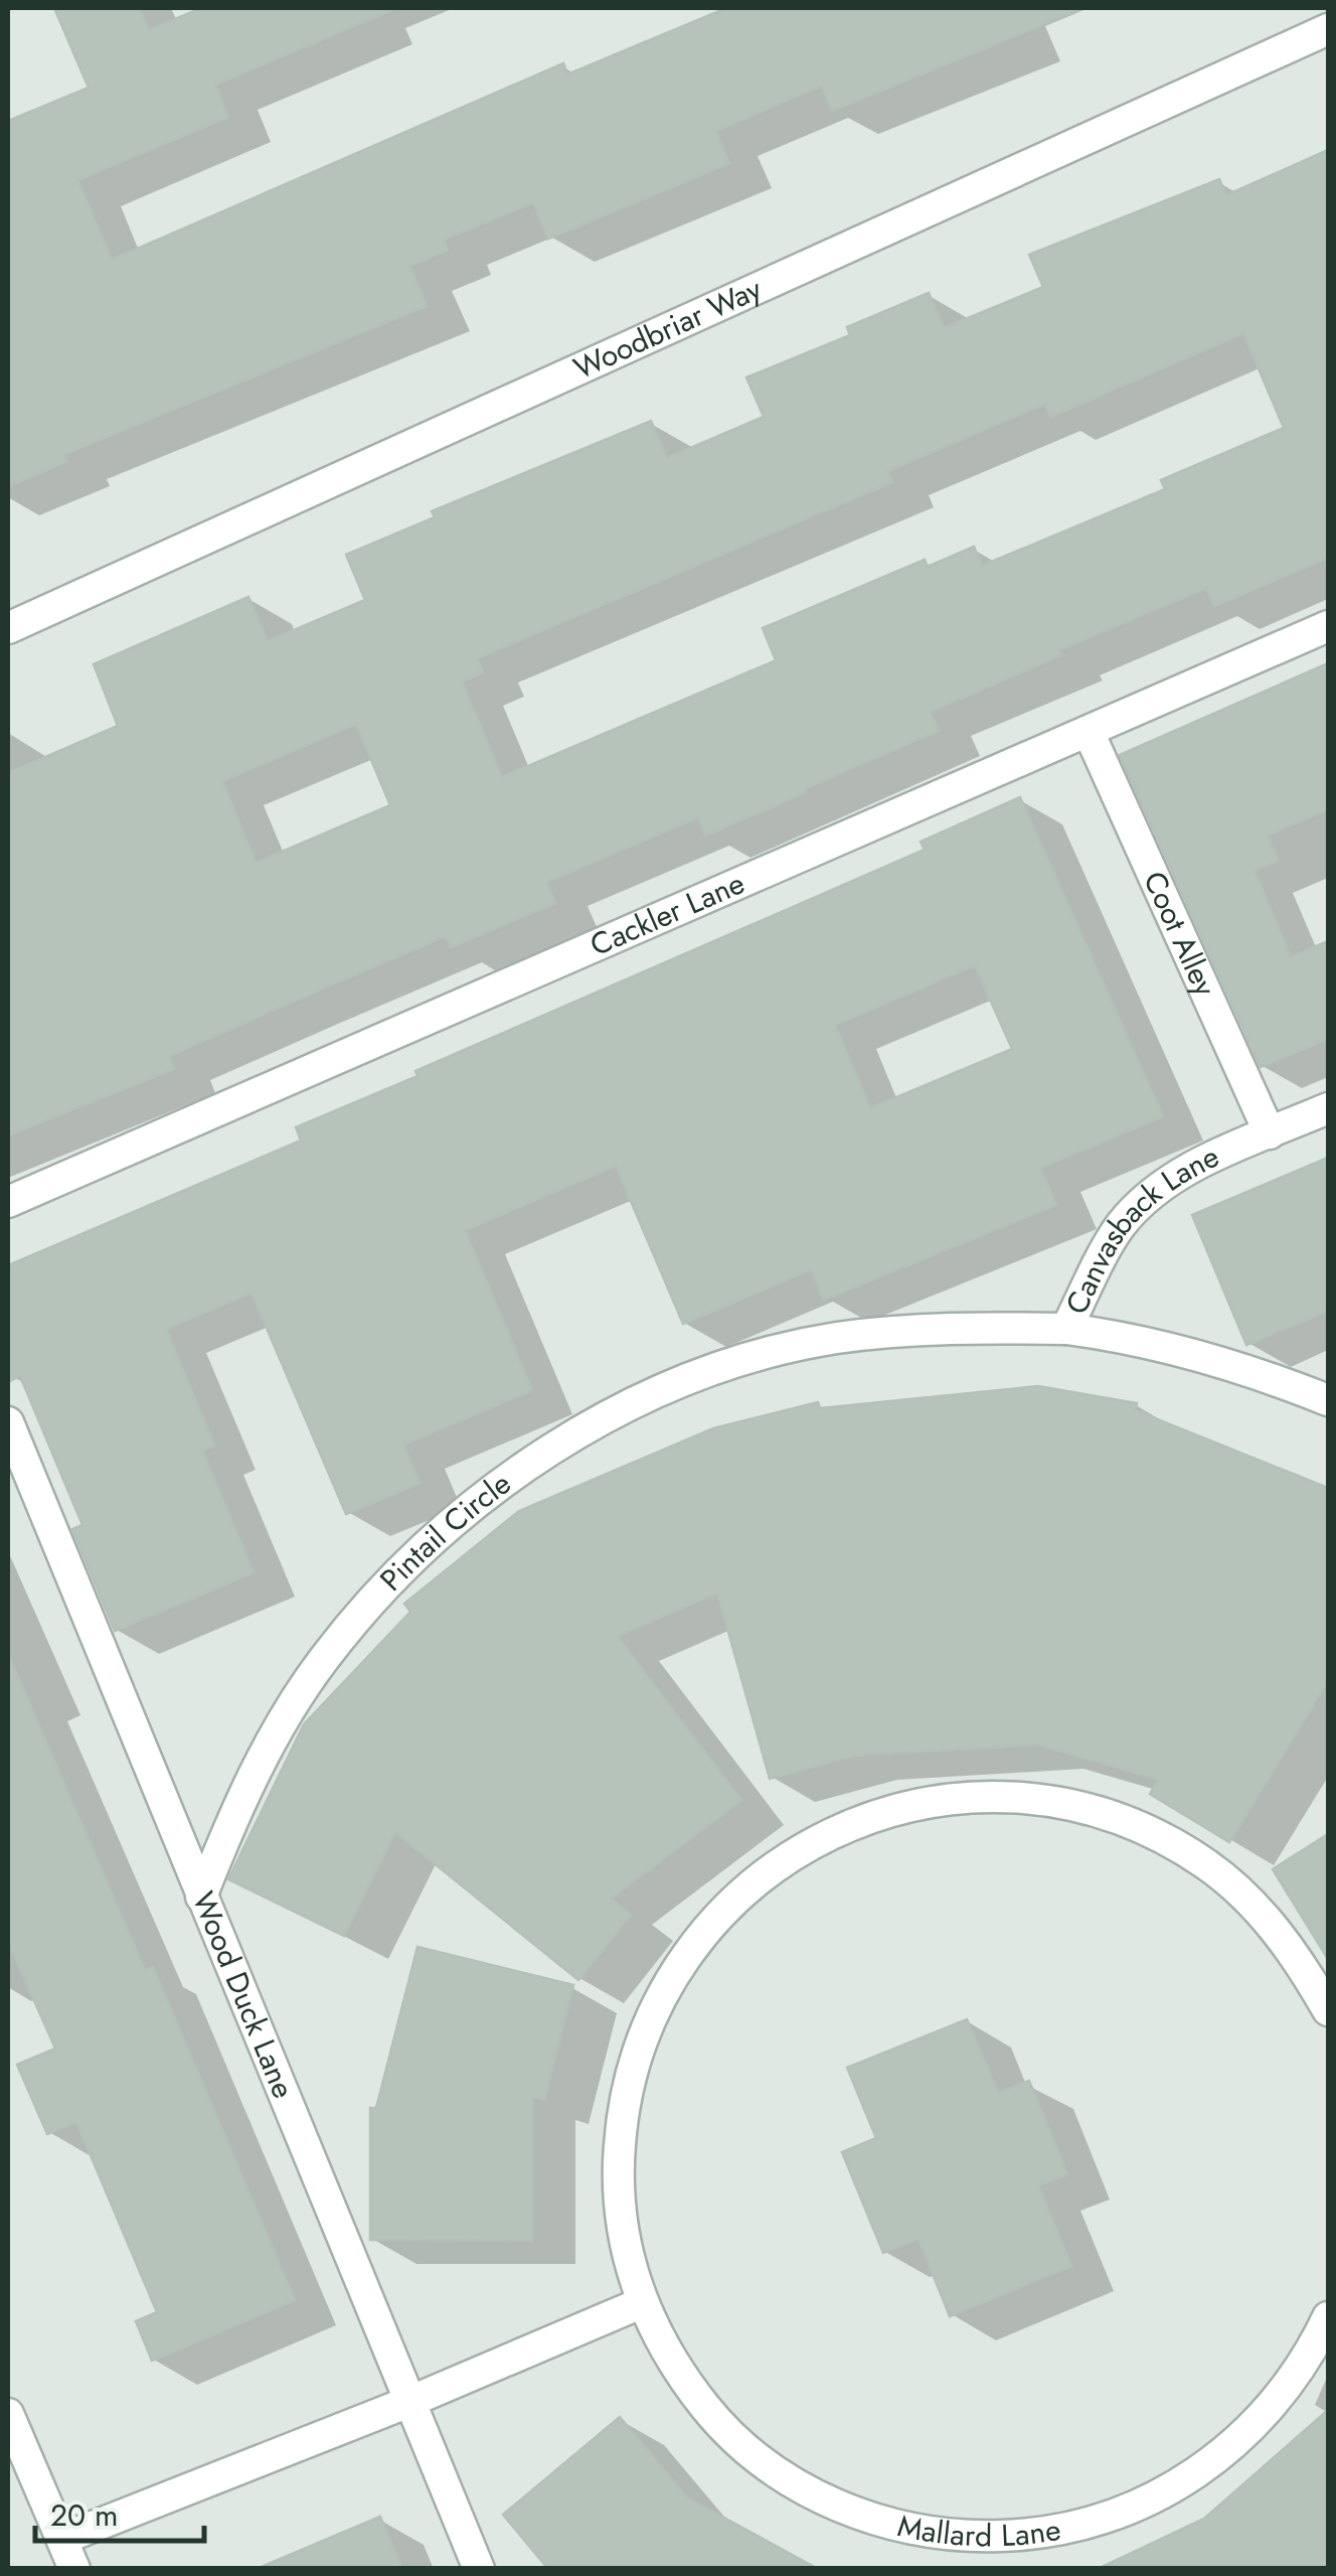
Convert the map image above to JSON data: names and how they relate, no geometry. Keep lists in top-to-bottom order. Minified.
{"streets":{"street":["Woodbriar Way","Cackler Lane","Coot Alley","Canvasback Lane","Pintail Circle","Wood Duck Lane","Mallard Lane"]},"crossings":[["Cackler Lane","Coot Alley"],["Coot Alley","Canvasback Lane"],["Canvasback Lane","Pintail Circle"],["Pintail Circle","Wood Duck Lane"]],"scale_bar":"20 m"}
